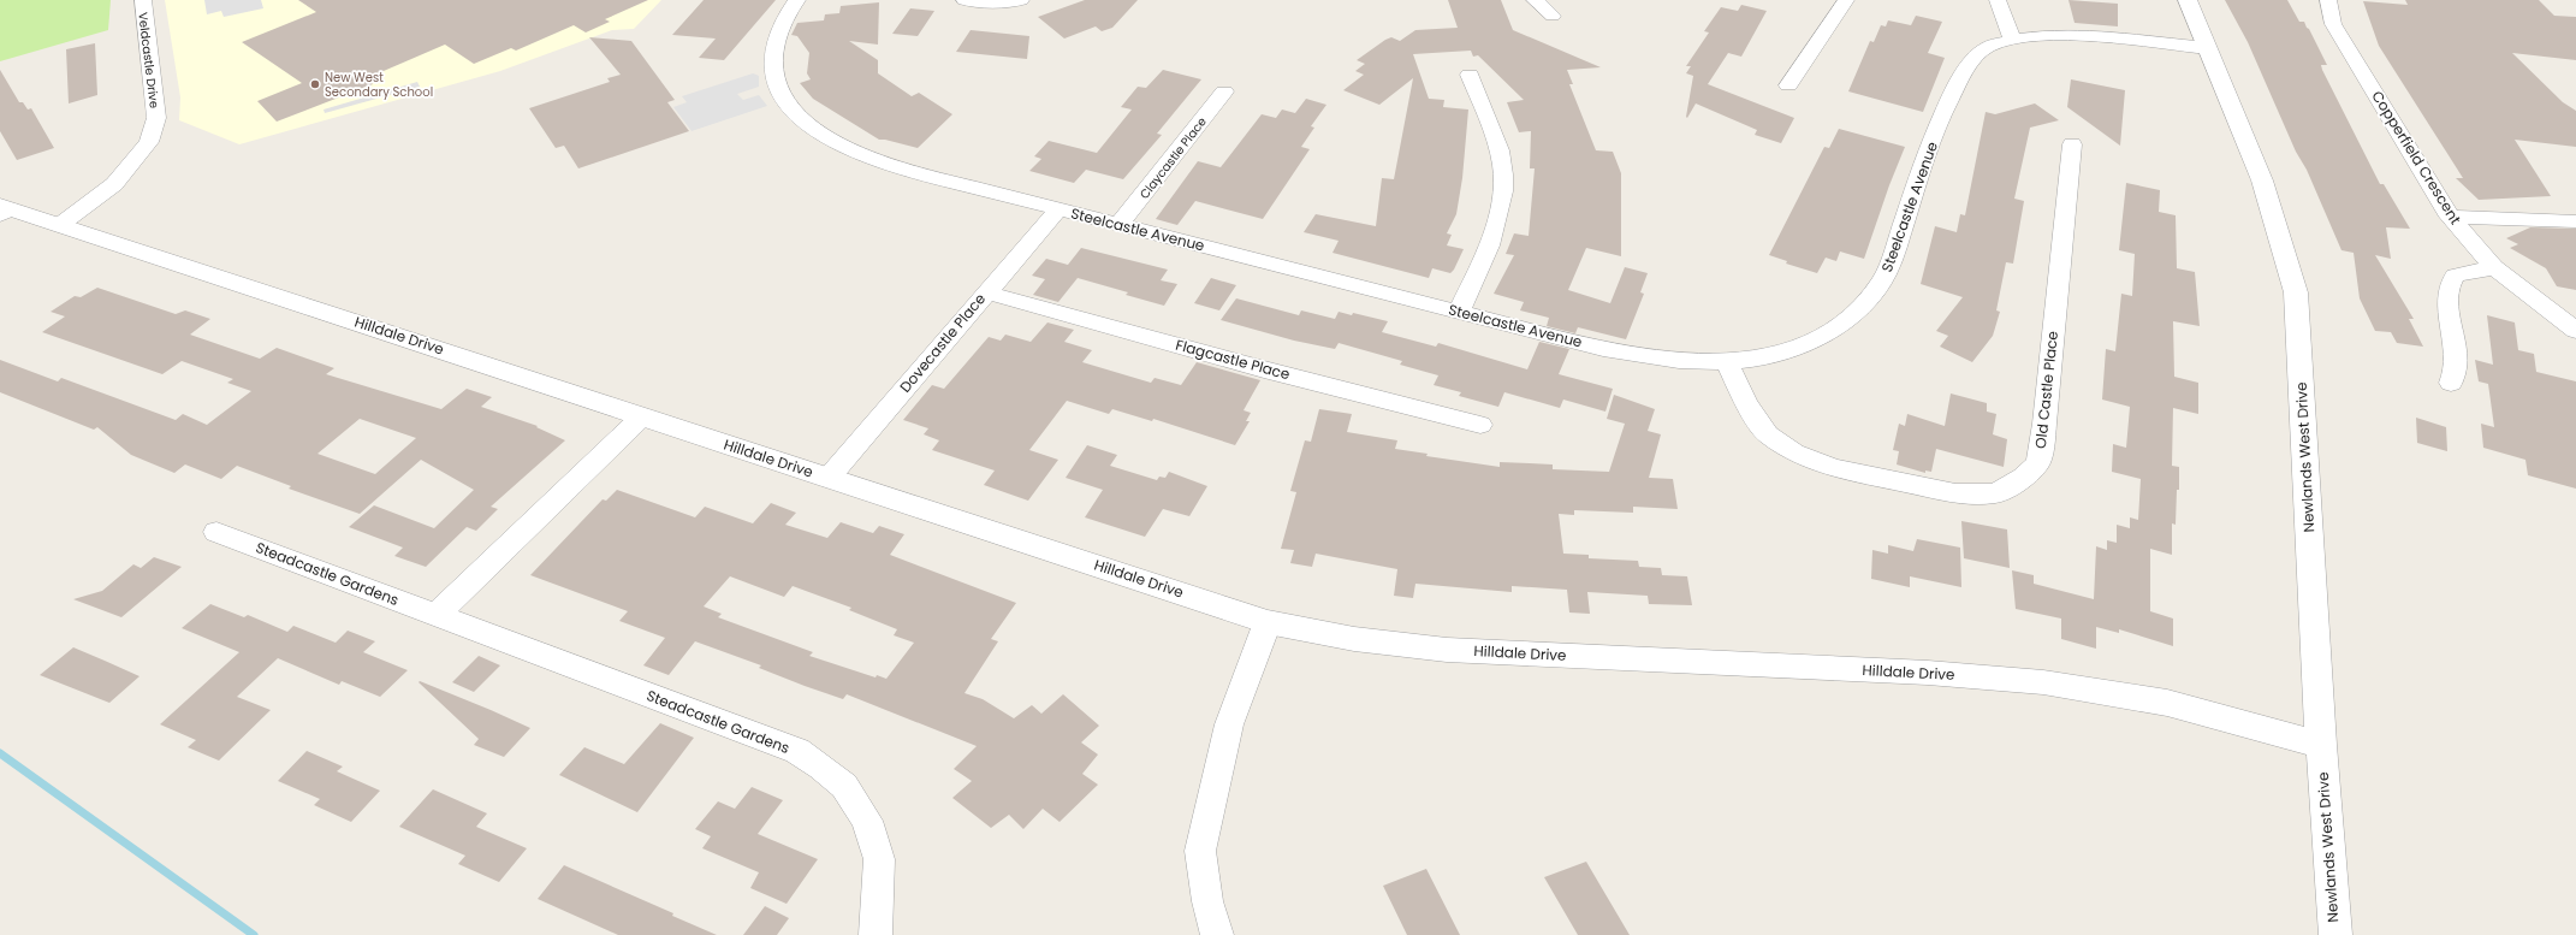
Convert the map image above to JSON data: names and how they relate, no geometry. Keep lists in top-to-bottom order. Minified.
{"streets":{"street":["Veldcastle Drive","Claycastle Place","Copperfield Crescent","Steelcastle Avenue","Hilldale Drive","Dovecastle Place","Flagcastle Place","Old Castle Place","Newlands West Drive","Steadcastle Gardens"]},"crossings":[["Veldcastle Drive","Hilldale Drive"],["Claycastle Place","Steelcastle Avenue"],["Steelcastle Avenue","Dovecastle Place"],["Steelcastle Avenue","Old Castle Place"],["Steelcastle Avenue","Newlands West Drive"],["Hilldale Drive","Dovecastle Place"],["Hilldale Drive","Newlands West Drive"],["Dovecastle Place","Flagcastle Place"]],"places":["New West Secondary School"]}
